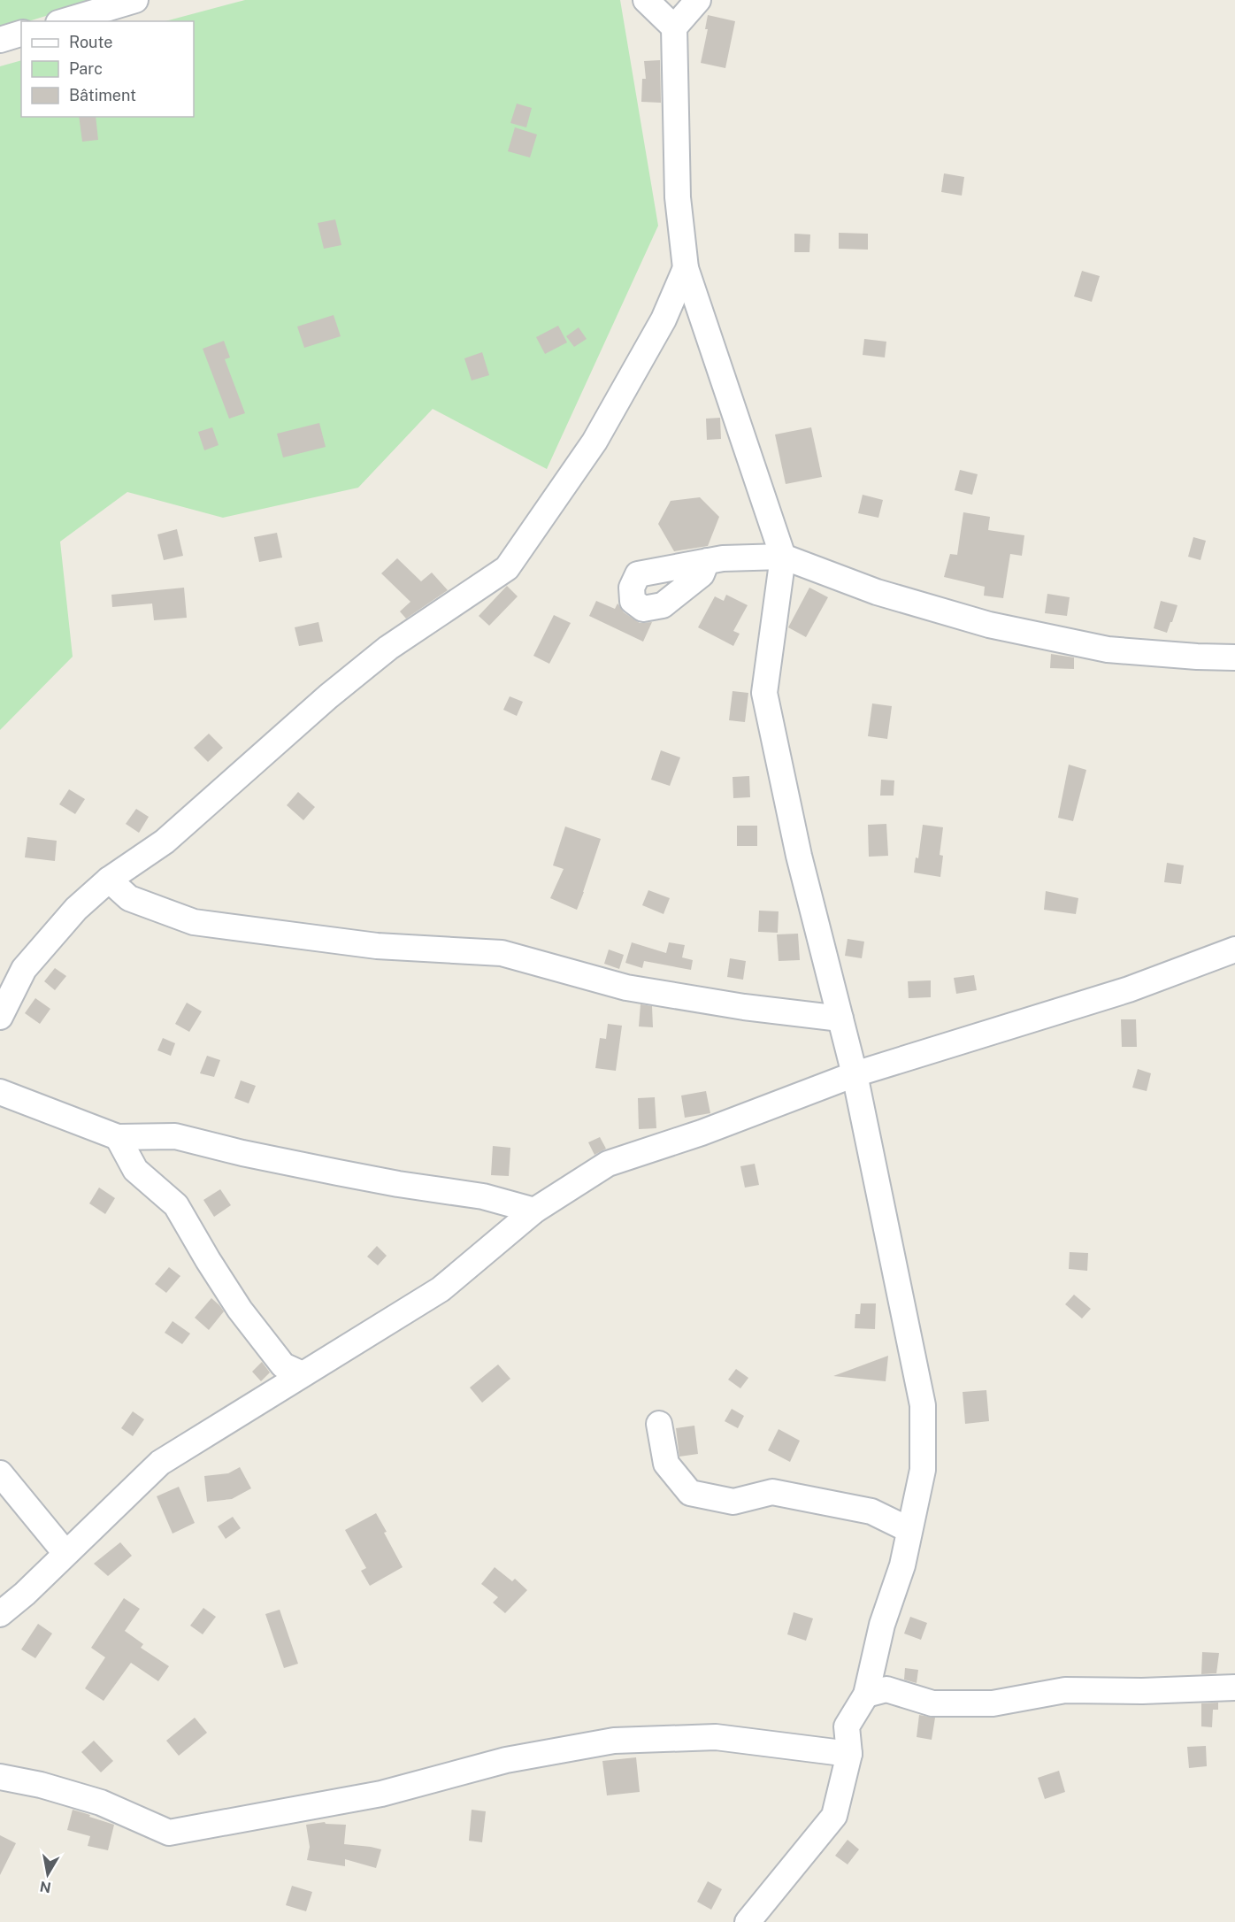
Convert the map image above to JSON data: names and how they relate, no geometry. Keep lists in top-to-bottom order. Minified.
{"legend":["Route","Parc","Bâtiment"],"north":"bottom"}
